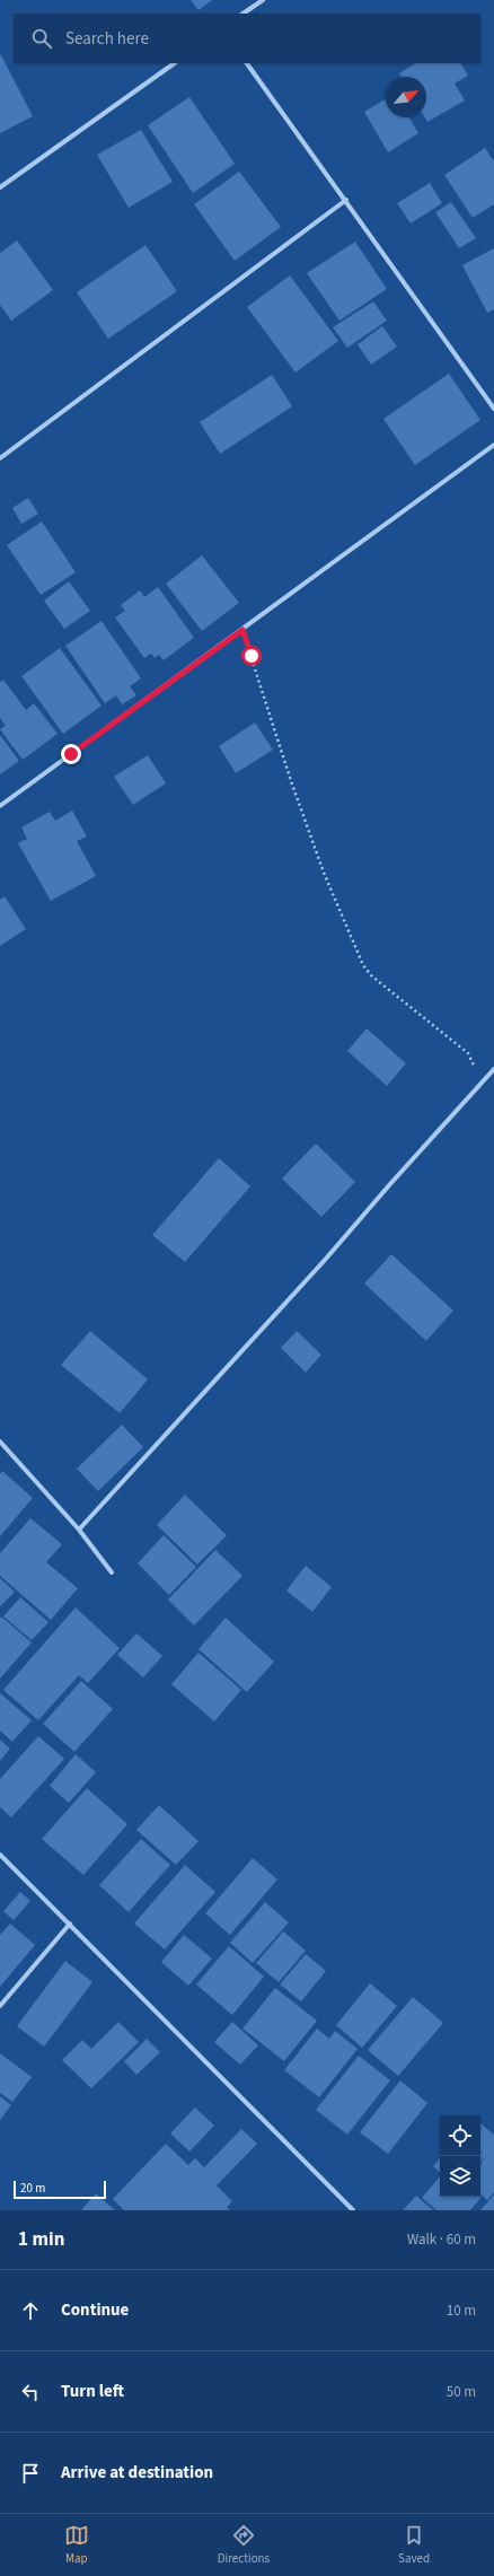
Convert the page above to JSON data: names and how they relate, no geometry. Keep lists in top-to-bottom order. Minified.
{"scale_bar":"20 m","north":"top right","page":{"search":"Search here","scale":"20 m","heading":["1 min","Walk · 60 m"],"list":[["Continue","10 m"],["Turn left","50 m"],"Arrive at destination"],"nav":["Map","Directions","Saved"]}}
